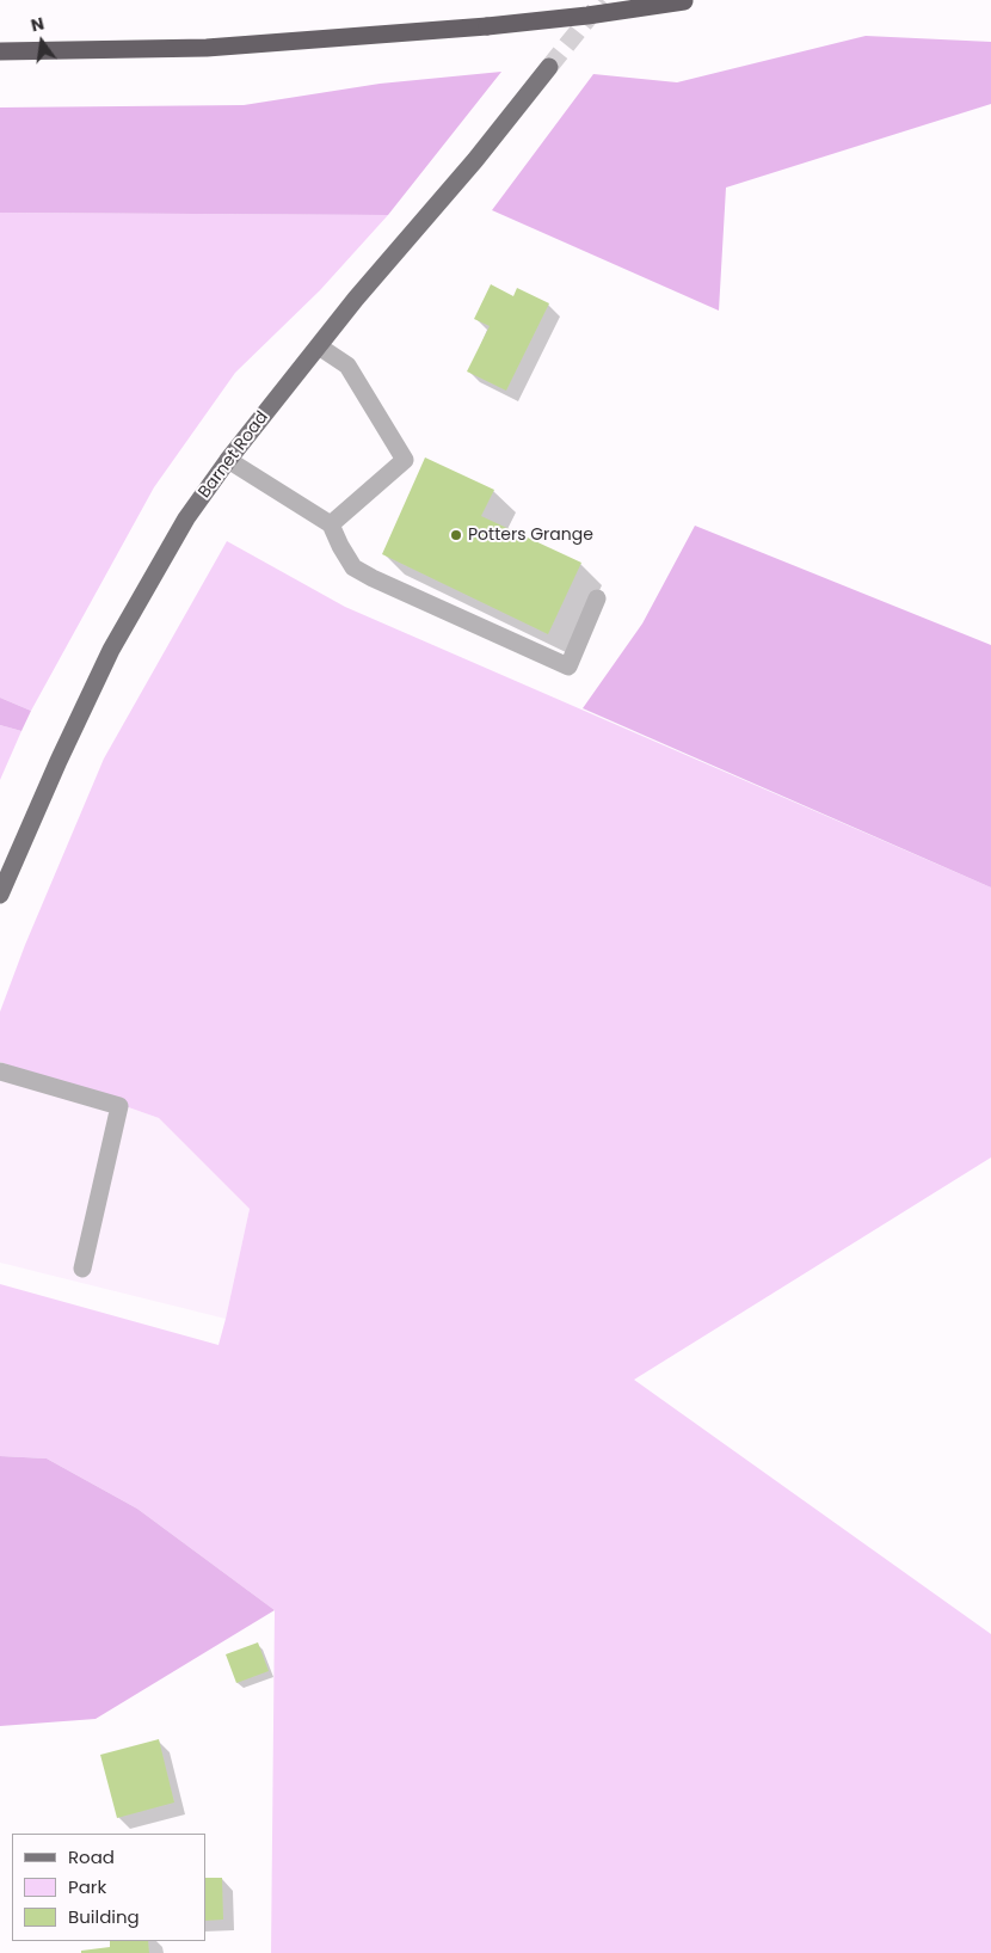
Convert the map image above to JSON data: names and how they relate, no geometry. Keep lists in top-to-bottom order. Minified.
{"streets":{"main road":["Barnet Road"]},"places":["Potters Grange"],"legend":["Road","Park","Building"],"north":"top"}
